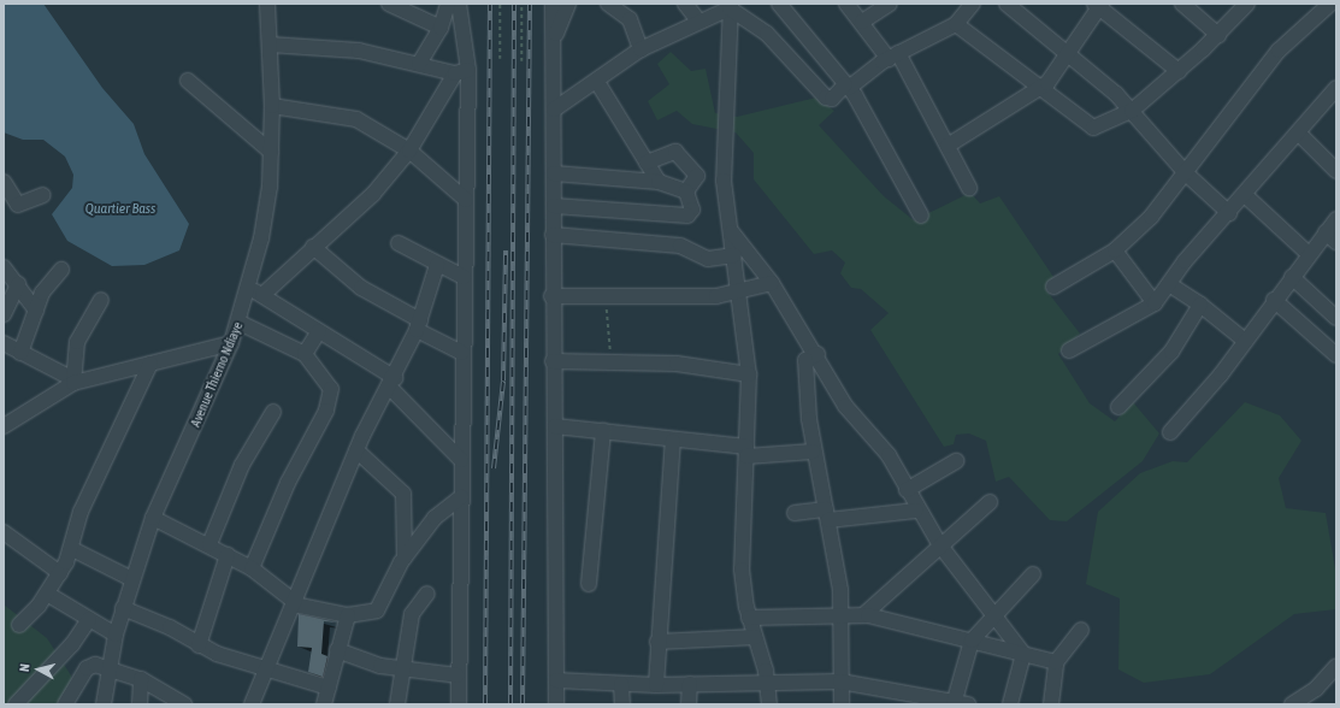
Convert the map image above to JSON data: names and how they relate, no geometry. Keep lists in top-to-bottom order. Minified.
{"streets":{"street":["Avenue Thierno Ndiaye"]},"water":["Quartier Bass"],"north":"left"}
